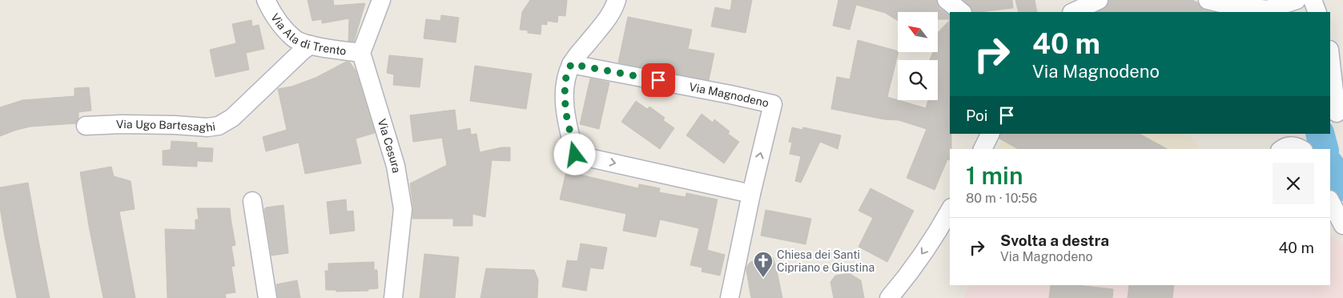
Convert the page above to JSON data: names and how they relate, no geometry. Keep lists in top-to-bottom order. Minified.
{"streets":{"street":["Via Ala di Trento","Via Magnodeno","Via Ugo Bartesaghi","Via Cesura"]},"crossings":[["Via Ala di Trento","Via Ugo Bartesaghi"],["Via Ala di Trento","Via Cesura"]],"places":{"church":["Chiesa dei Santi Cipriano e Giustina"]},"north":"top left","page":{"turn":["40 m","Via Magnodeno"],"then":"Poi","heading":["1 min","80 m · 10:56"],"list":[{"name":"Svolta a destra","note":"Via Magnodeno","value":"40 m"}]}}
